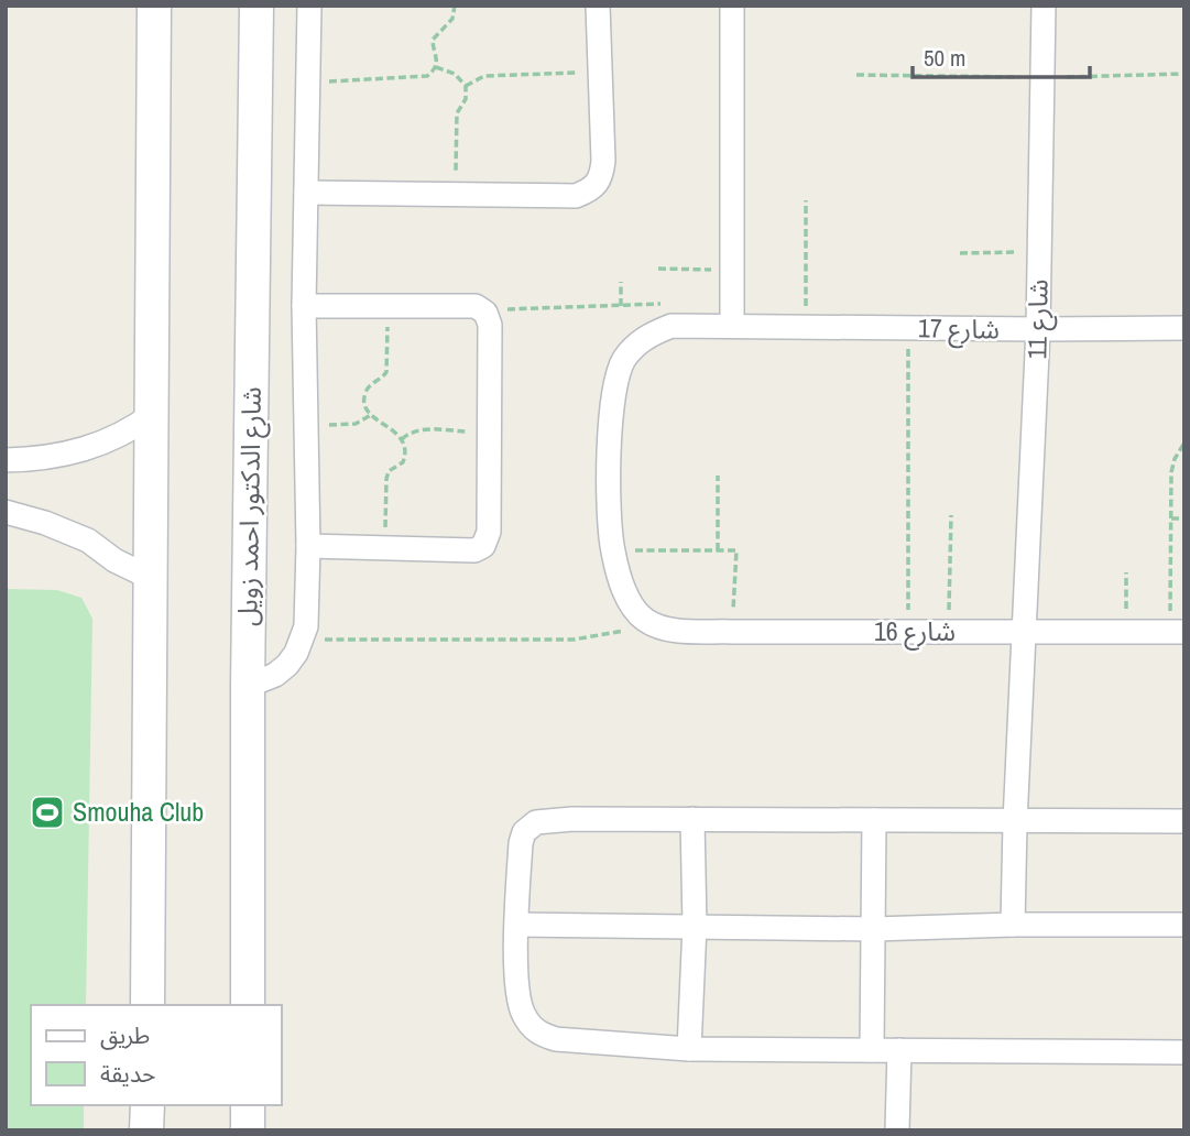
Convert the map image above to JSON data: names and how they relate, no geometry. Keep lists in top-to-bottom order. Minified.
{"streets":{"street":["شارع 11","شارع 17","شارع الدكتور احمد زويل","شارع 16"]},"crossings":[["شارع 11","شارع 17"],["شارع 11","شارع 16"],["شارع 17","شارع 16"]],"places":{"sports":["Smouha Club"]},"legend":["طريق","حديقة"],"scale_bar":"50 m"}
